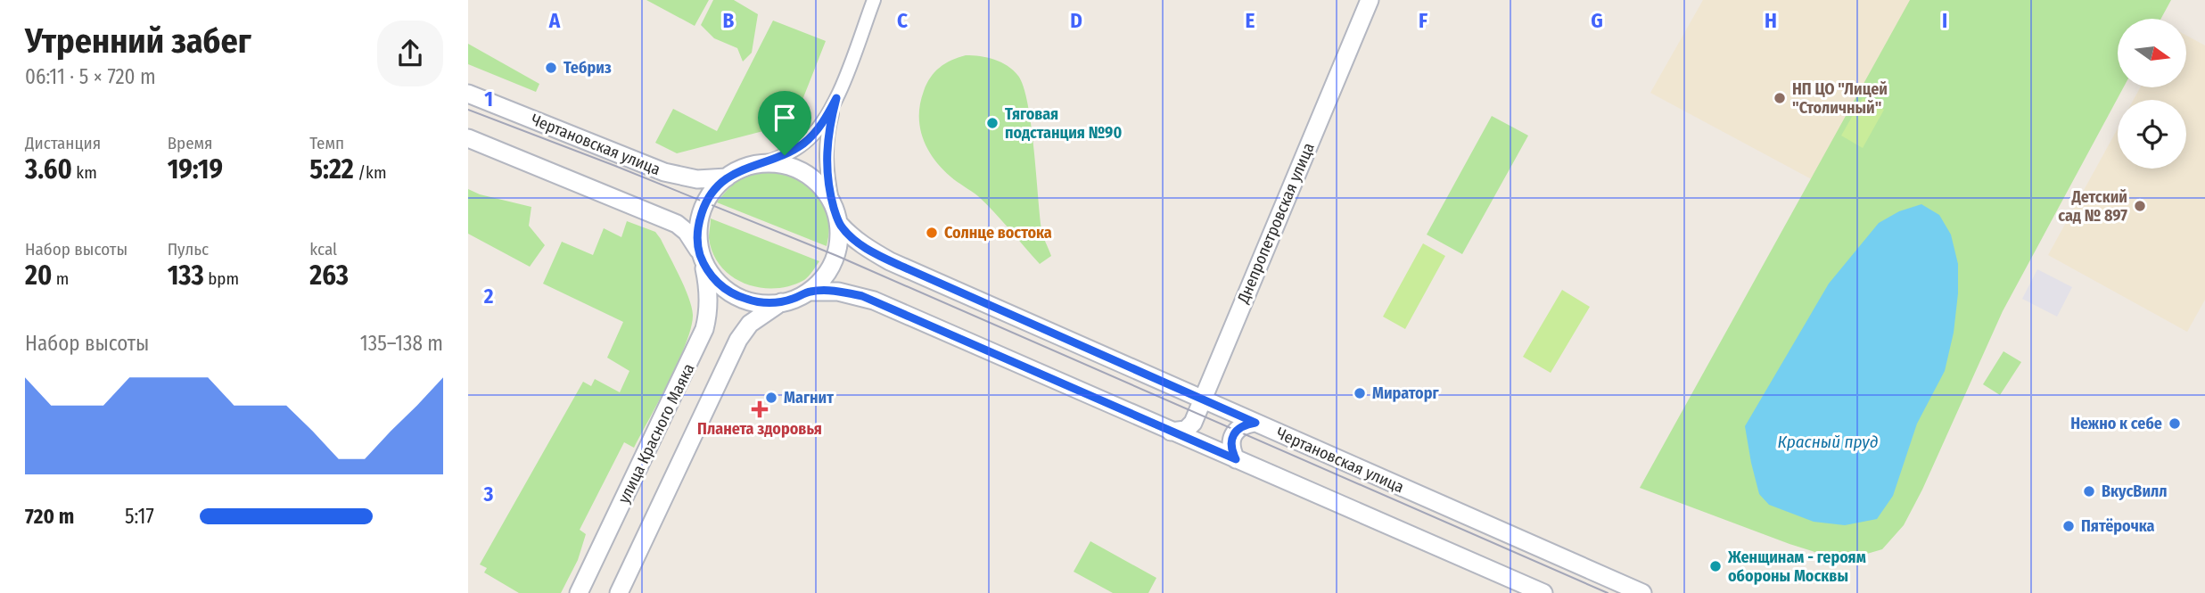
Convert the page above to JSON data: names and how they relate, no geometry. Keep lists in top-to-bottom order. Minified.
{"streets":{"main road":["Чертановская улица","Днепропетровская улица","улица Красного Маяка"]},"crossings":[["Чертановская улица","Днепропетровская улица"],["Чертановская улица","улица Красного Маяка"]],"water":["Красный пруд"],"places":{"other":["Тебриз","НП ЦО \"Лицей \"Столичный\"","Тяговая подстанция №90","Детский сад № 897","Солнце востока","Мираторг","Магнит","Нежно к себе","ВкусВилл","Пятёрочка","Женщинам - героям обороны Москвы"],"health":["Планета здоровья"]},"north":"right","page":{"heading":["Утренний забег","06:11 · 5 × 720 m"],"stats":[["Дистанция","3.60 km"],["Время","19:19"],["Темп","5:22 /km"],["Набор высоты","20 m"],["Пульс","133 bpm"],["kcal","263"]],"chart":["Набор высоты","135–138 m"],"list":[{"name":"720 m","note":"5:17"}]},"grid":{"columns":["A","B","C","D","E","F","G","H","I"],"rows":["1","2","3"]}}
